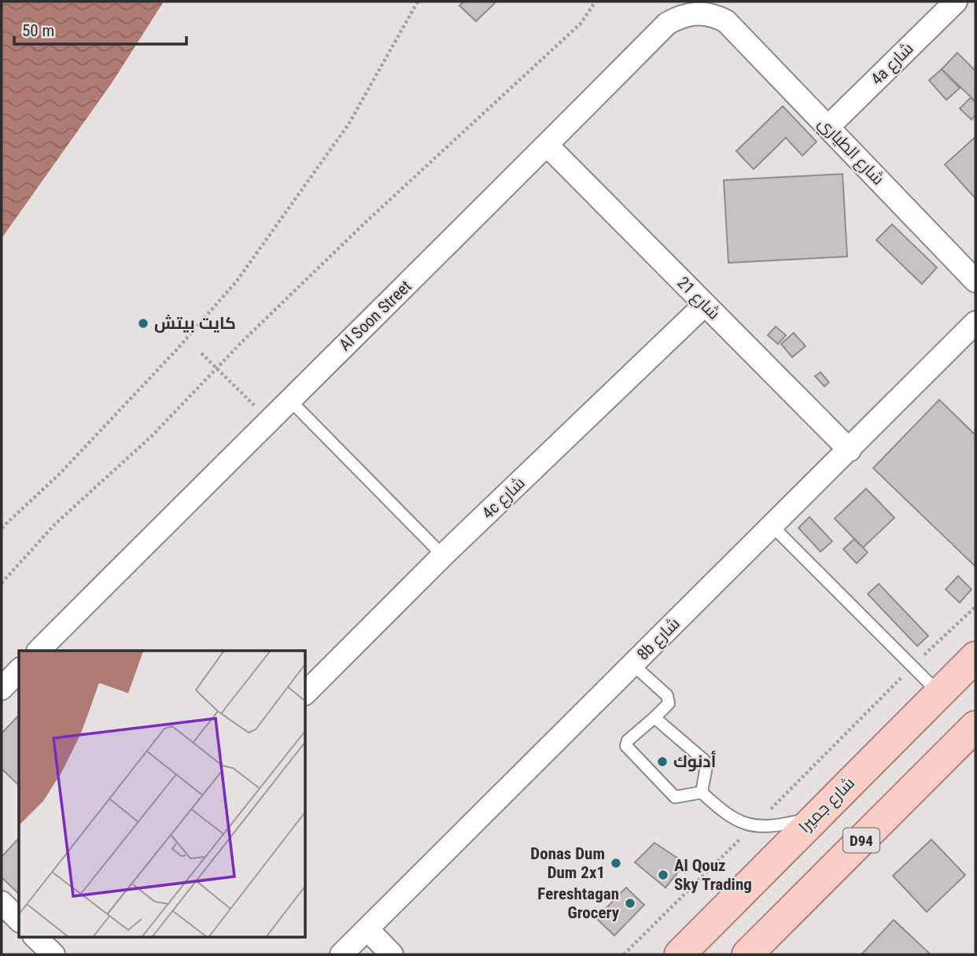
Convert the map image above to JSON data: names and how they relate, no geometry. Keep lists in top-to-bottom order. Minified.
{"streets":{"main road":["شارع جميرا","D94"],"street":["4a شارع","شارع الطياري","شارع 21","Al Soon Street","4c شارع","8b شارع"]},"crossings":[["4a شارع","شارع الطياري"],["شارع الطياري","Al Soon Street"],["شارع 21","Al Soon Street"],["شارع 21","4c شارع"],["شارع 21","8b شارع"]],"places":["كايت بيتش","أدنوك","Donas Dum Dum 2x1","Al Qouz Sky Trading","Fereshtagan Grocery"],"scale_bar":"50 m"}
